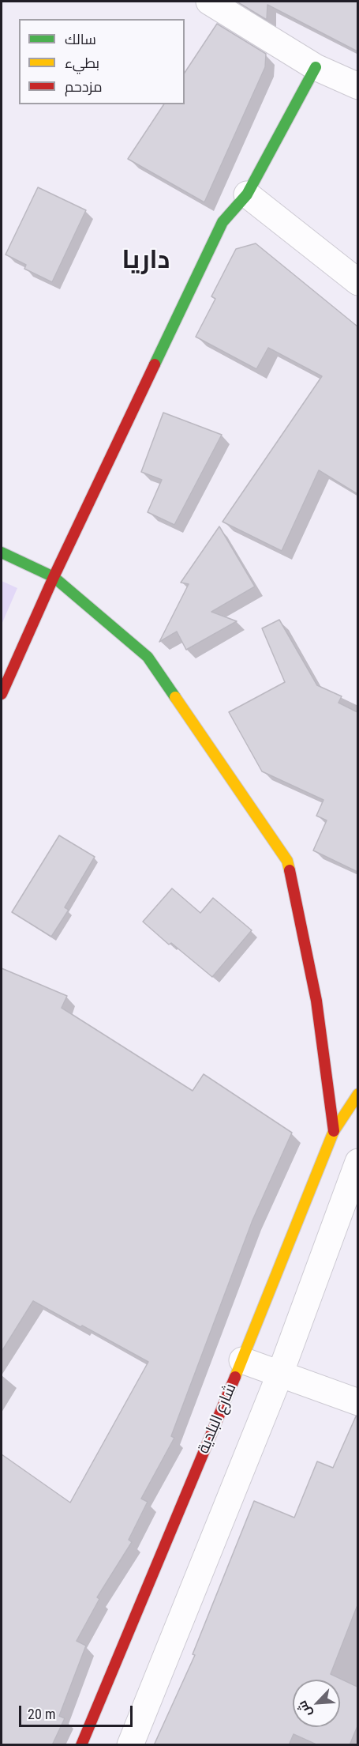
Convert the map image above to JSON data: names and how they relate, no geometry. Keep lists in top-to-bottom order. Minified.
{"streets":{"street":["شارع البلدية"]},"districts":["داريا"],"legend":["سالك","بطيء","مزدحم"],"scale_bar":"20 m","north":"bottom left"}
